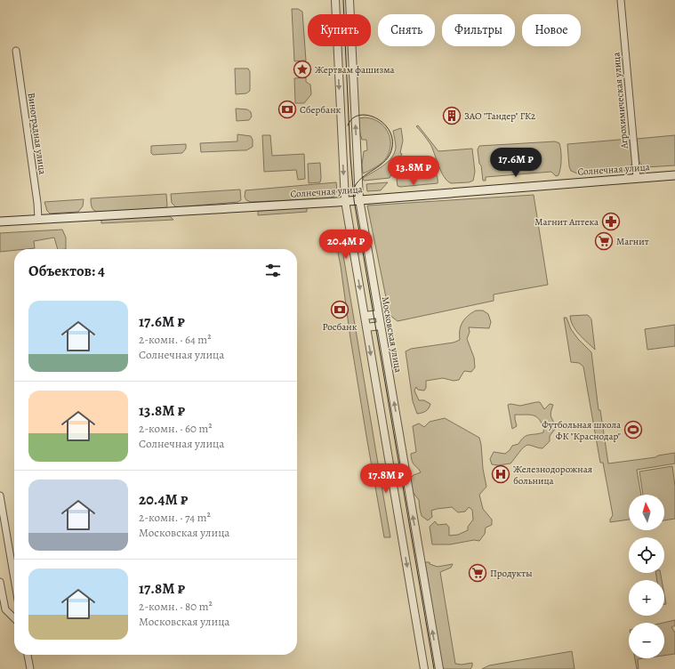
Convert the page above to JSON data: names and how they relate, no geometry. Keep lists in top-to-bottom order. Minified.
{"streets":{"main road":["Солнечная улица"],"street":["Агрохимическая улица","Виноградная улица","Московская улица"]},"crossings":[["Агрохимическая улица","Солнечная улица"],["Виноградная улица","Солнечная улица"],["Солнечная улица","Московская улица"]],"places":{"place":["Жертвам фашизма"],"bank":["Сбербанк","Росбанк"],"building":["ЗАО \"Тандер\" ГК2"],"pharmacy":["Магнит Аптека"],"supermarket":["Магнит","Продукты"],"sports":["Футбольная школа ФК \"Краснодар\""],"hospital":["Железнодорожная больница"]},"north":"top","page":{"chip":["Купить","Снять","Фильтры","Новое"],"price":["17.6M ₽","13.8M ₽","20.4M ₽","17.8M ₽"],"heading":"Объектов: 4","list":[{"name":"17.6M ₽","note":"2-комн. · 64 m² · Солнечная улица"},{"name":"13.8M ₽","note":"2-комн. · 60 m² · Солнечная улица"},{"name":"20.4M ₽","note":"2-комн. · 74 m² · Московская улица"},{"name":"17.8M ₽","note":"2-комн. · 80 m² · Московская улица"}],"map_buttons":["+","−"]}}
